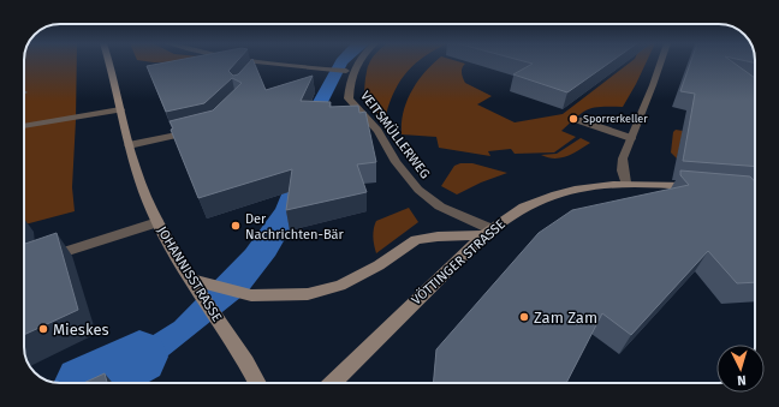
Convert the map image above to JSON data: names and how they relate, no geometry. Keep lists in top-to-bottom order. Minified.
{"streets":{"main road":["VÖTTINGER STRASSE","JOHANNISSTRASSE"],"street":["VEITSMÜLLERWEG"]},"crossings":[["VEITSMÜLLERWEG","VÖTTINGER STRASSE"]],"places":["Sporrerkeller","Der Nachrichten-Bär","Zam Zam","Mieskes"],"north":"bottom"}
